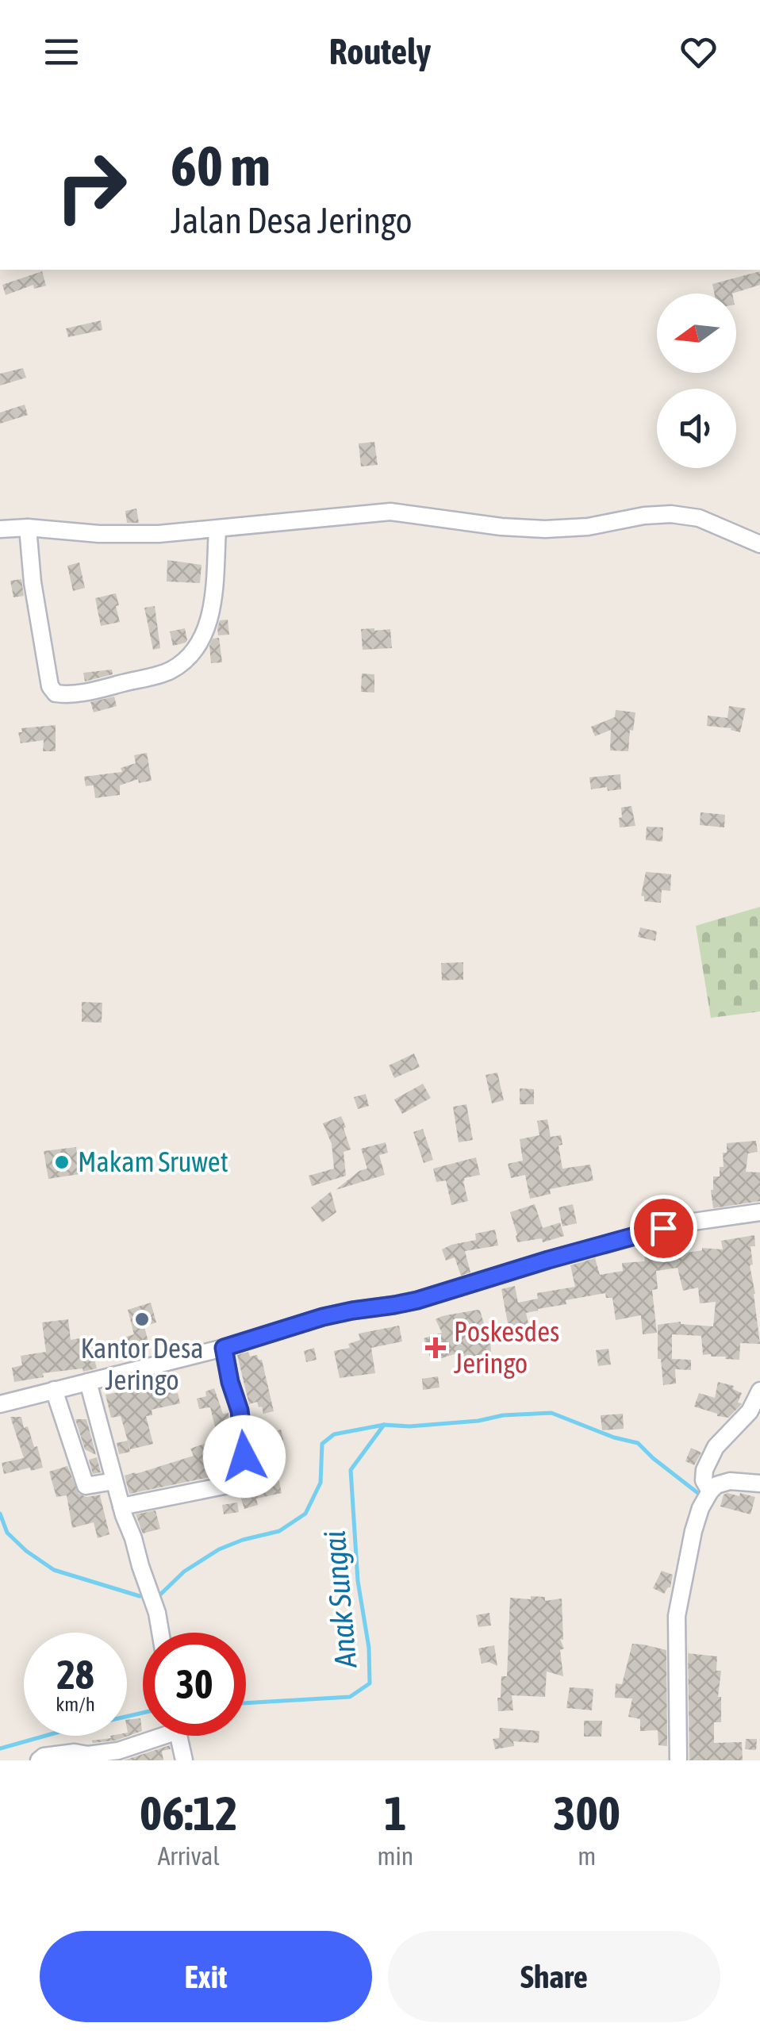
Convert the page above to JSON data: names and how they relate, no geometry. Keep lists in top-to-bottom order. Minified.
{"water":["Anak Sungai"],"places":{"other":["Makam Sruwet","Kantor Desa Jeringo"],"health":["Poskesdes Jeringo"]},"north":"left","page":{"header":"Routely","turn":["60 m","Jalan Desa Jeringo"],"speed":"28 km/h","limit":"30","eta":["06:12","Arrival","1","min","300","m"],"buttons":["Exit","Share"]}}
